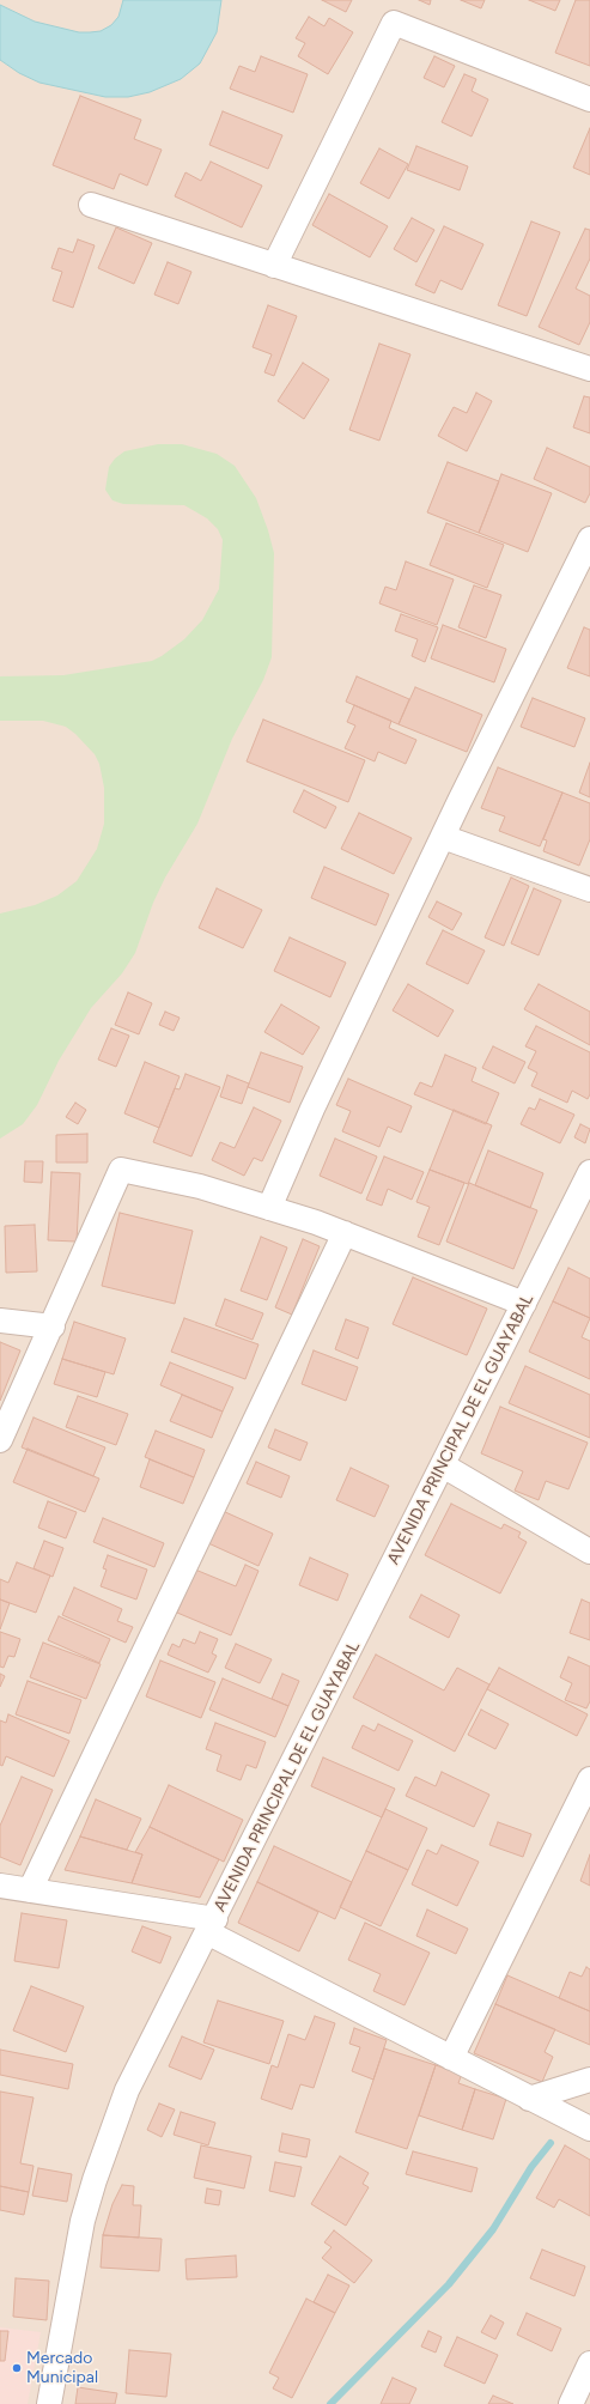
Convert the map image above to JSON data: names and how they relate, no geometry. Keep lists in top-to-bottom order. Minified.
{"streets":{"street":["AVENIDA PRINCIPAL DE EL GUAYABAL"]},"places":["Mercado Municipal"]}
